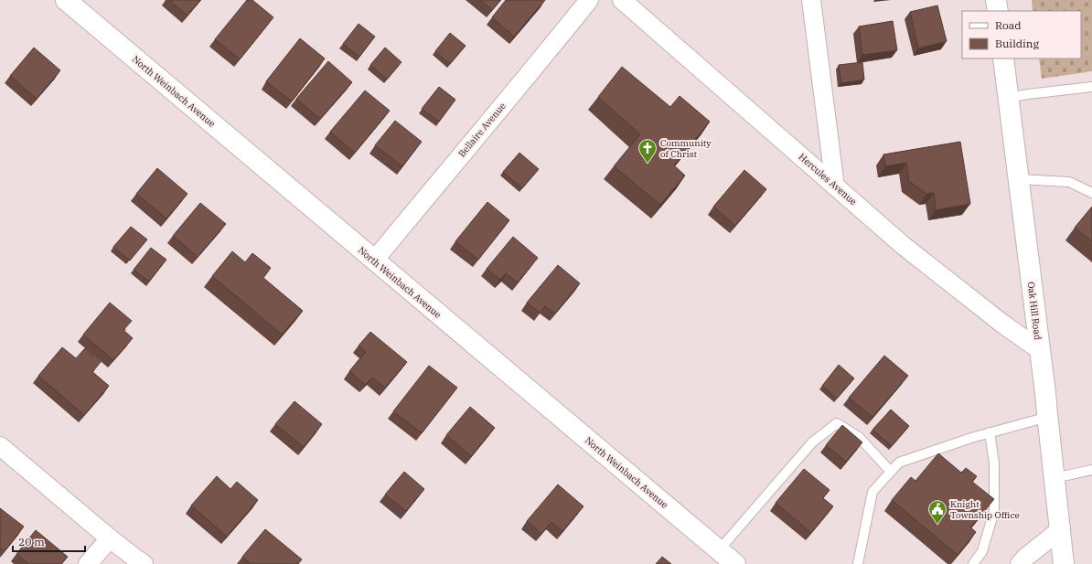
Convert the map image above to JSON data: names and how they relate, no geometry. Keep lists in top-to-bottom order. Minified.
{"streets":{"main road":["North Weinbach Avenue","Oak Hill Road"],"street":["Bellaire Avenue","Hercules Avenue"]},"crossings":[["North Weinbach Avenue","Bellaire Avenue"],["Hercules Avenue","Oak Hill Road"]],"places":{"church":["Community of Christ"],"public building":["Knight Township Office"]},"legend":["Road","Building"],"scale_bar":"20 m"}
